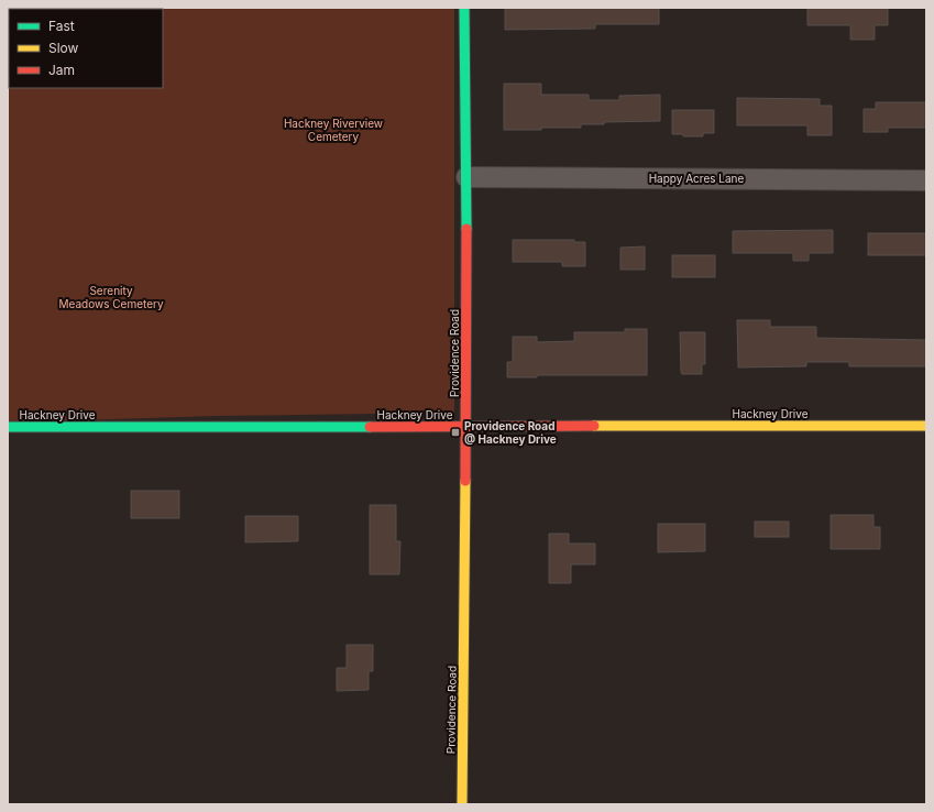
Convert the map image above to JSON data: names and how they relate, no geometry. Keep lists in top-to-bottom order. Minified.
{"streets":{"street":["Happy Acres Lane","Providence Road","Hackney Drive"]},"crossings":[["Happy Acres Lane","Providence Road"],["Providence Road","Hackney Drive"]],"parks":["Hackney Riverview Cemetery","Serenity Meadows Cemetery"],"places":{"transit":["Providence Road @ Hackney Drive"]},"legend":["Fast","Slow","Jam"]}
